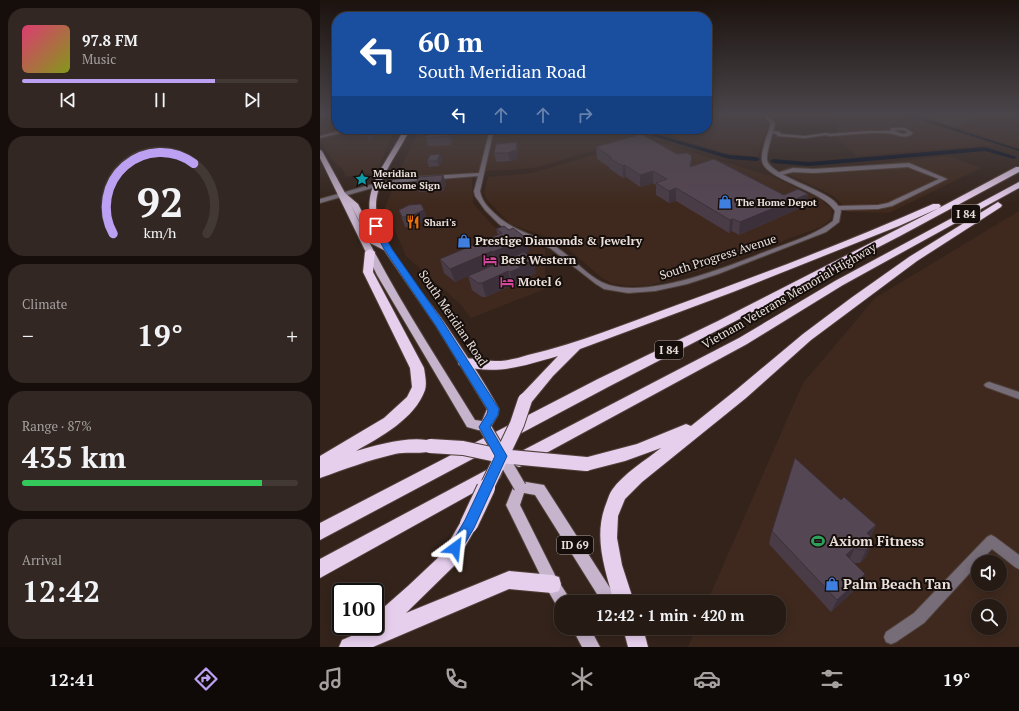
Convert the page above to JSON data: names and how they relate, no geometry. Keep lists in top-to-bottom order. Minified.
{"streets":{"highway":["I 84","Vietnam Veterans Memorial Highway"],"main road":["South Meridian Road","ID 69"],"street":["South Progress Avenue"]},"places":{"place":["Meridian Welcome Sign"],"shop":["The Home Depot","Prestige Diamonds & Jewelry","Palm Beach Tan"],"restaurant":["Shari's"],"hotel":["Best Western","Motel 6"],"sports":["Axiom Fitness"]},"page":{"turn":["60 m","South Meridian Road"],"song":["97.8 FM","Music"],"tile":["Climate",["Range · 87%","435 km"],["Arrival","12:42"]],"heat":["−","19°","+"],"limit":"100","trip":"12:42 · 1 min · 420 m","tabs":["12:41","19°"],"gauge":["92","km/h"]}}
